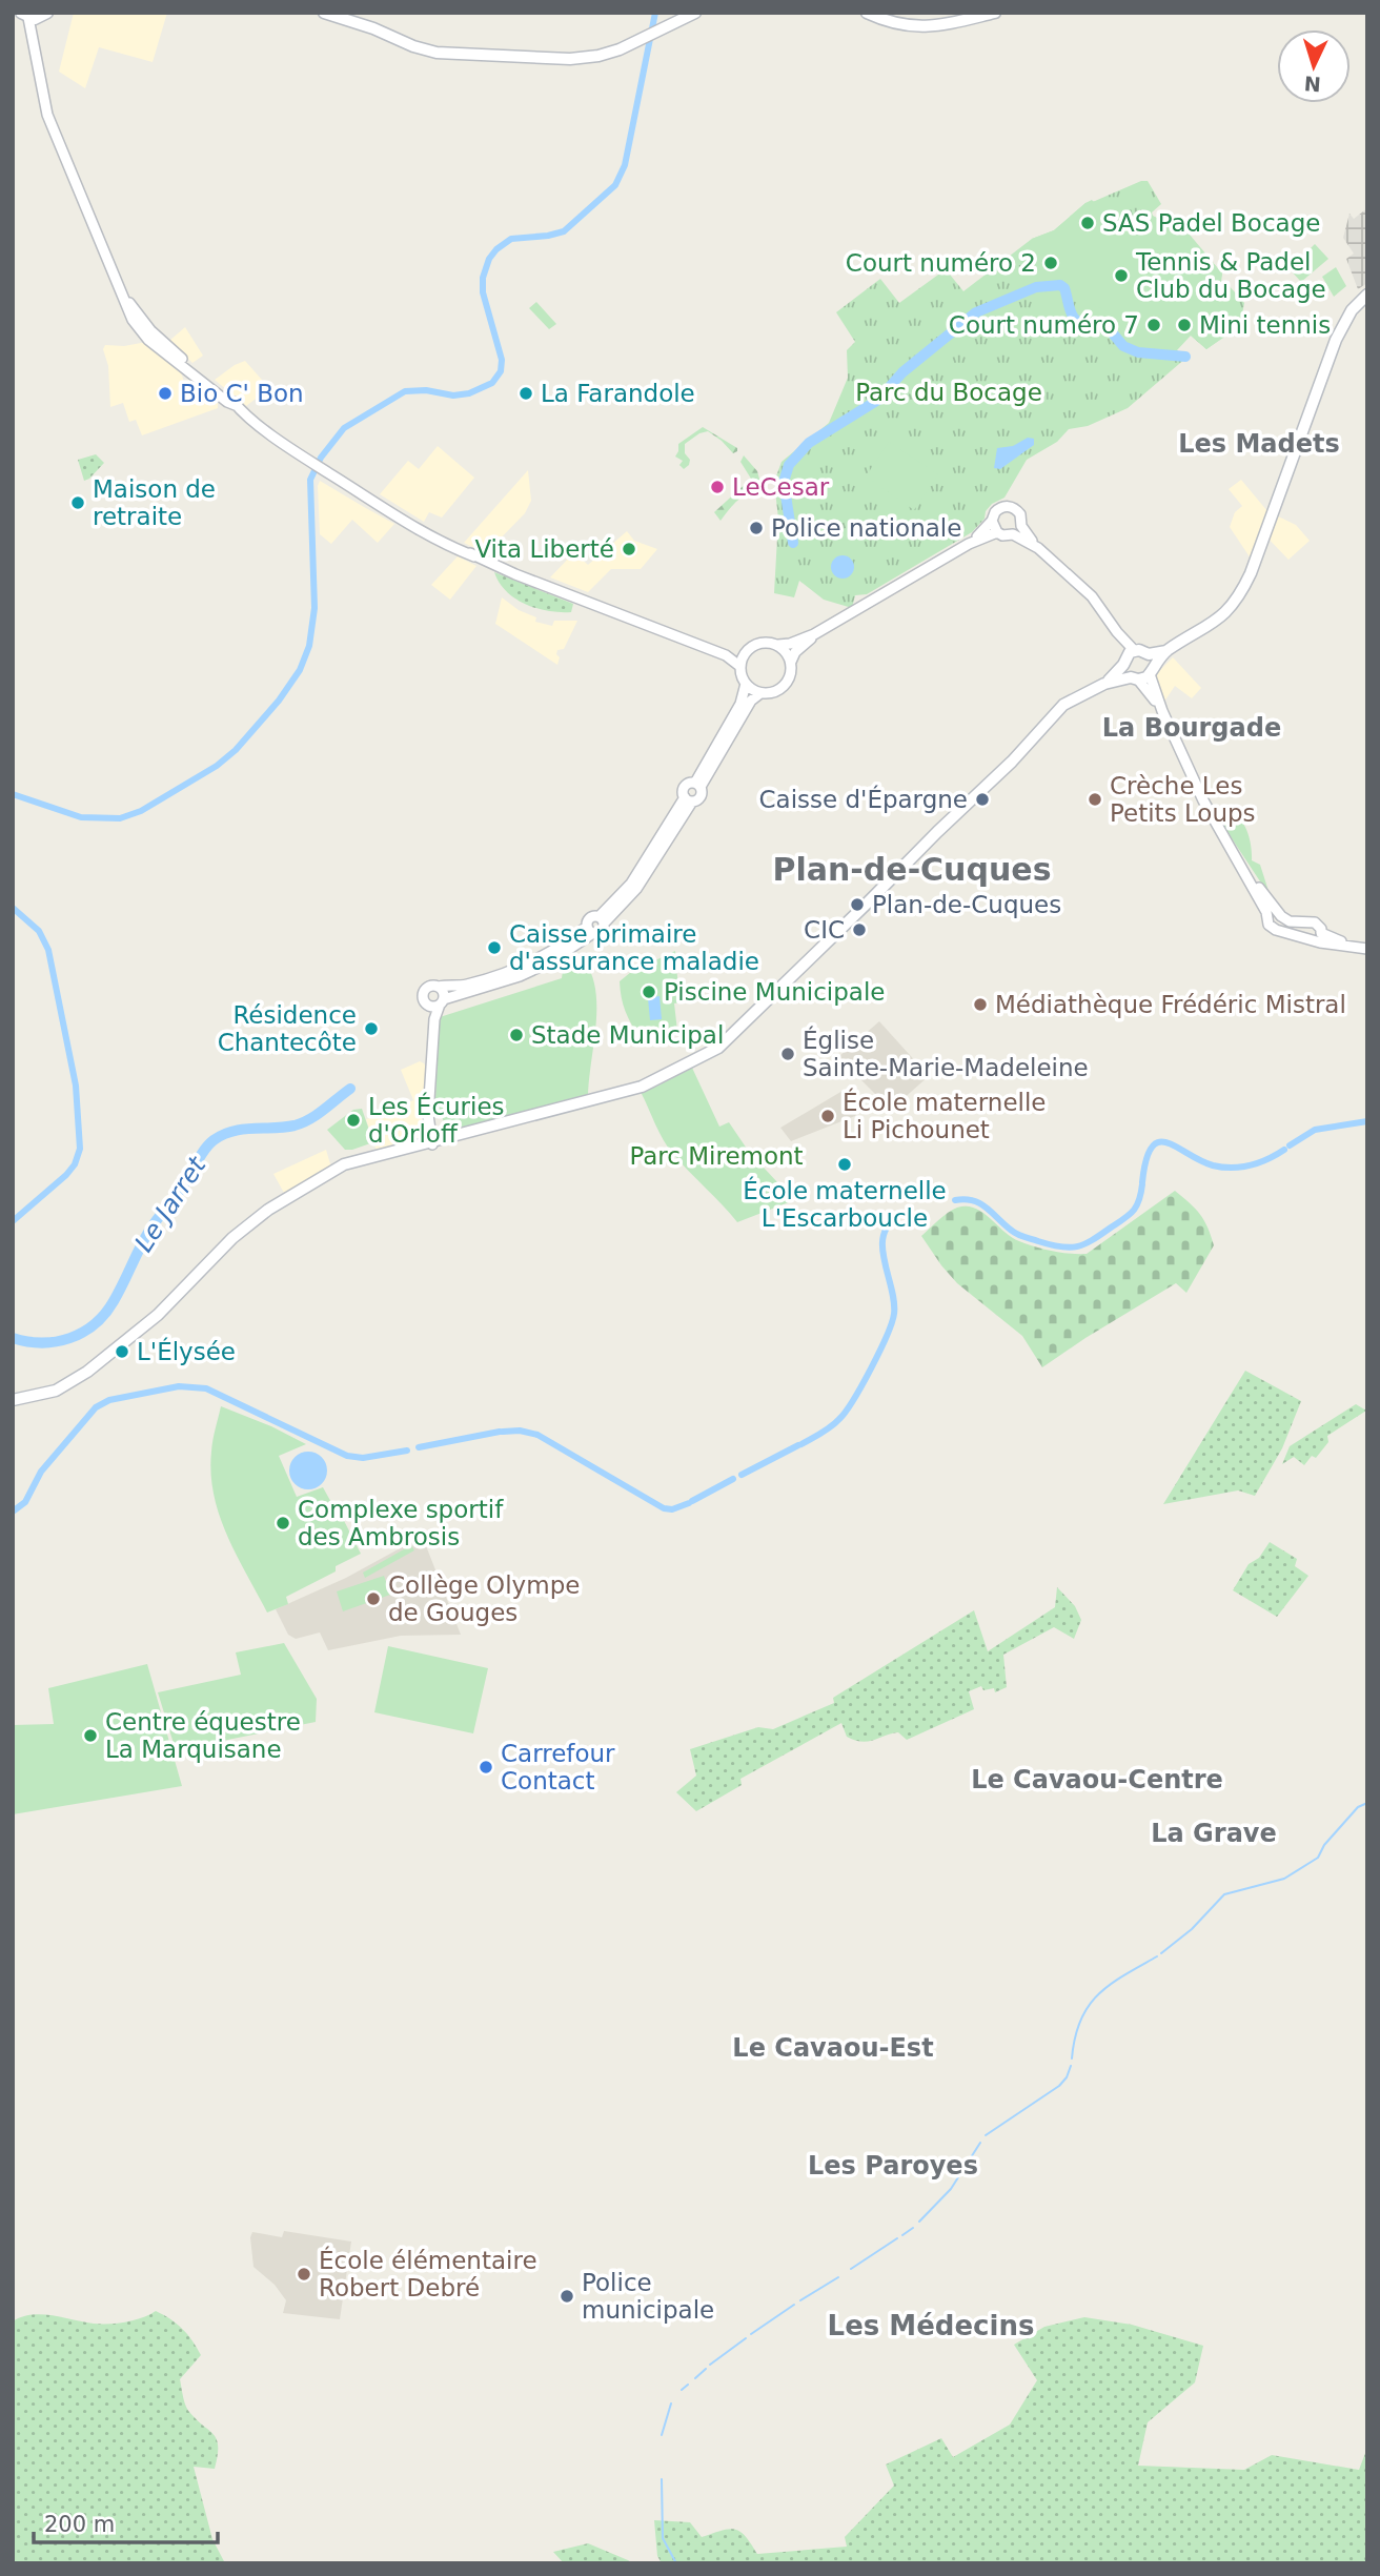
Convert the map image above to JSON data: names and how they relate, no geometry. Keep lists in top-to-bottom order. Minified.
{"districts":["Les Madets","La Bourgade","Plan-de-Cuques","Le Cavaou-Centre","La Grave","Le Cavaou-Est","Les Paroyes","Les Médecins"],"water":["Le Jarret"],"parks":["Parc du Bocage","Parc Miremont"],"places":["SAS Padel Bocage","Court numéro 2","Tennis & Padel Club du Bocage","Court numéro 7","Mini tennis","Bio C' Bon","La Farandole","LeCesar","Maison de retraite","Police nationale","Vita Liberté","Caisse d'Épargne","Crèche Les Petits Loups","Plan-de-Cuques","CIC","Caisse primaire d'assurance maladie","Piscine Municipale","Médiathèque Frédéric Mistral","Résidence Chantecôte","Stade Municipal","Église Sainte-Marie-Madeleine","École maternelle Li Pichounet","Les Écuries d'Orloff","École maternelle L'Escarboucle","L'Élysée","Complexe sportif des Ambrosis","Collège Olympe de Gouges","Centre équestre La Marquisane","Carrefour Contact","École élémentaire Robert Debré","Police municipale"],"scale_bar":"200 m","north":"bottom"}
